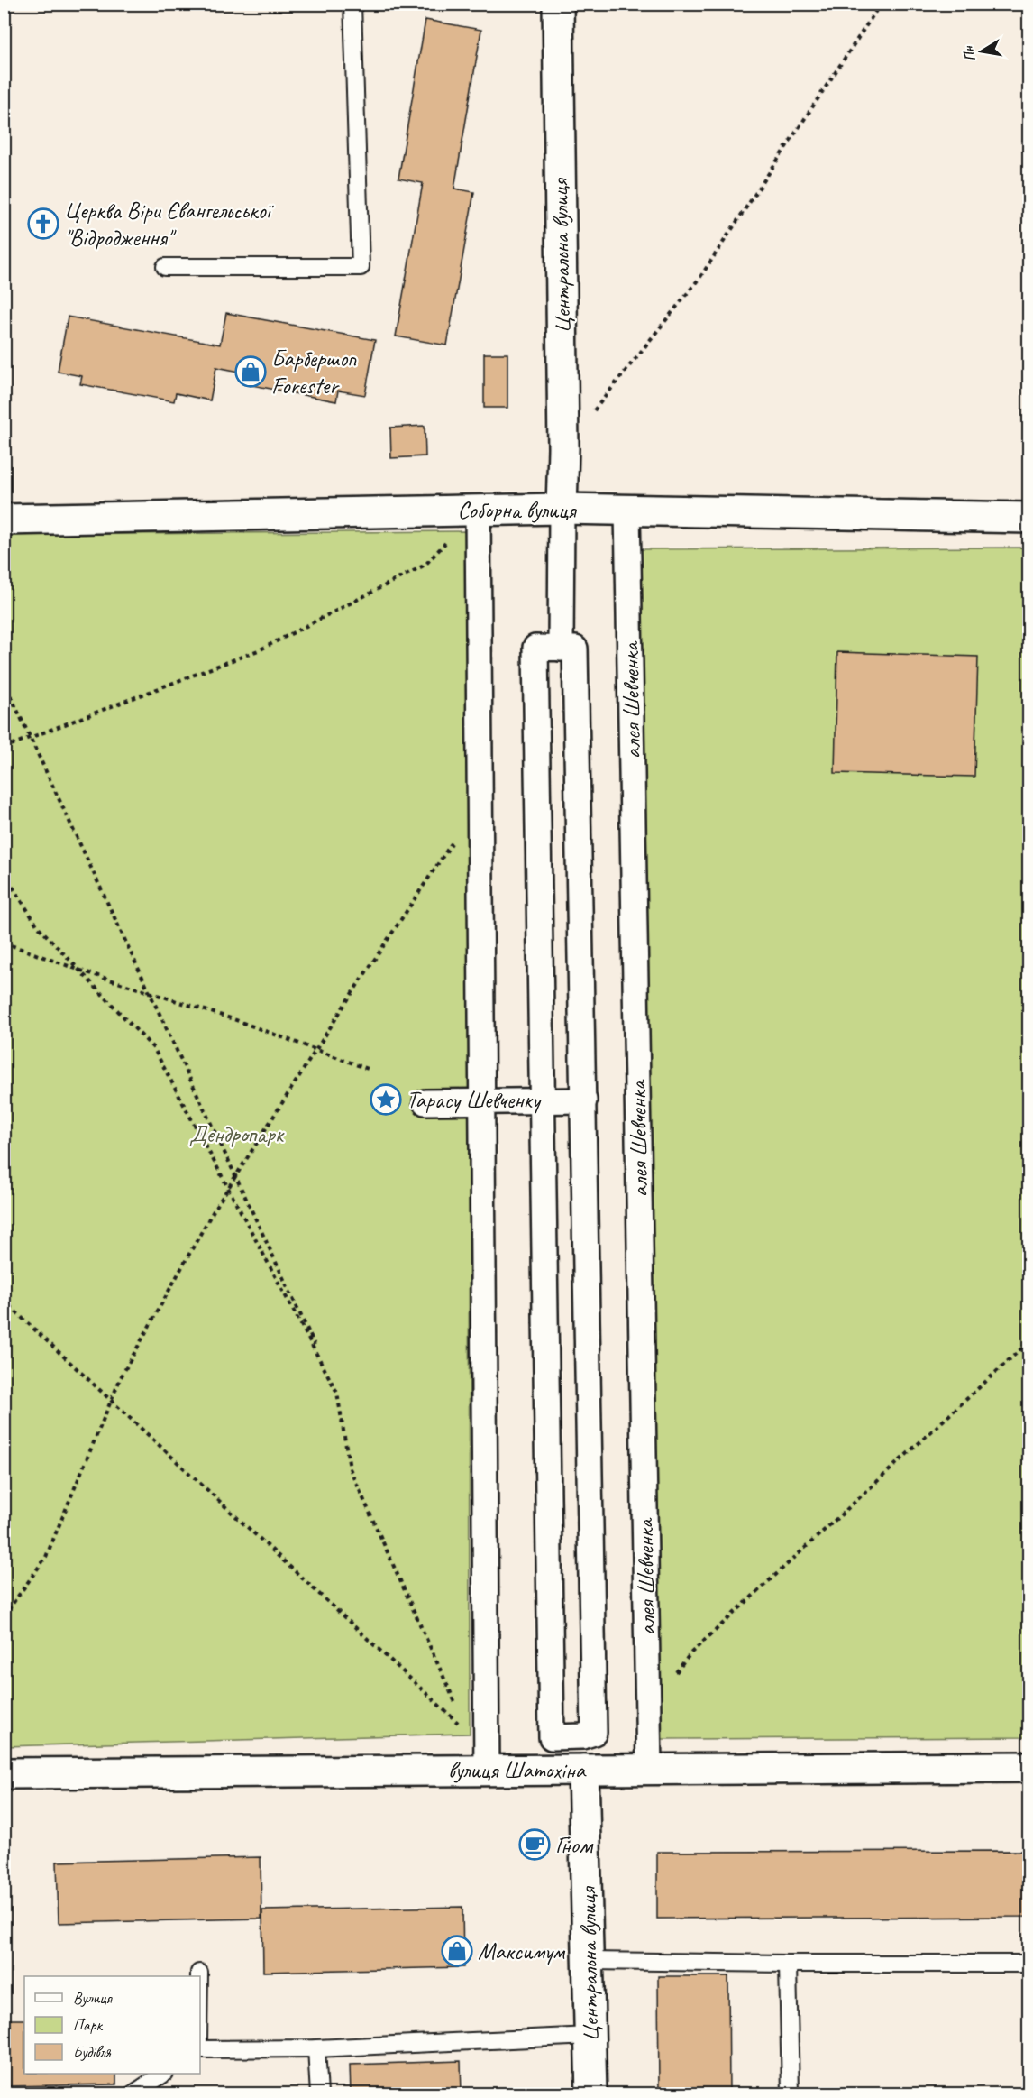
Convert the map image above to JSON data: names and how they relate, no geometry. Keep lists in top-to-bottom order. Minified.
{"streets":{"street":["Центральна вулиця","Соборна вулиця","алея Шевченка","вулиця Шатохіна"]},"crossings":[["Центральна вулиця","Соборна вулиця"],["Центральна вулиця","вулиця Шатохіна"],["Соборна вулиця","алея Шевченка"],["алея Шевченка","вулиця Шатохіна"]],"parks":["Дендропарк"],"places":{"church":["Церква Віри Євангельської \"Відродження\""],"shop":["Барбершоп Forester","Максимум"],"place":["Тарасу Шевченку"],"cafe":["Гном"]},"legend":["Вулиця","Парк","Будівля"],"north":"left"}
